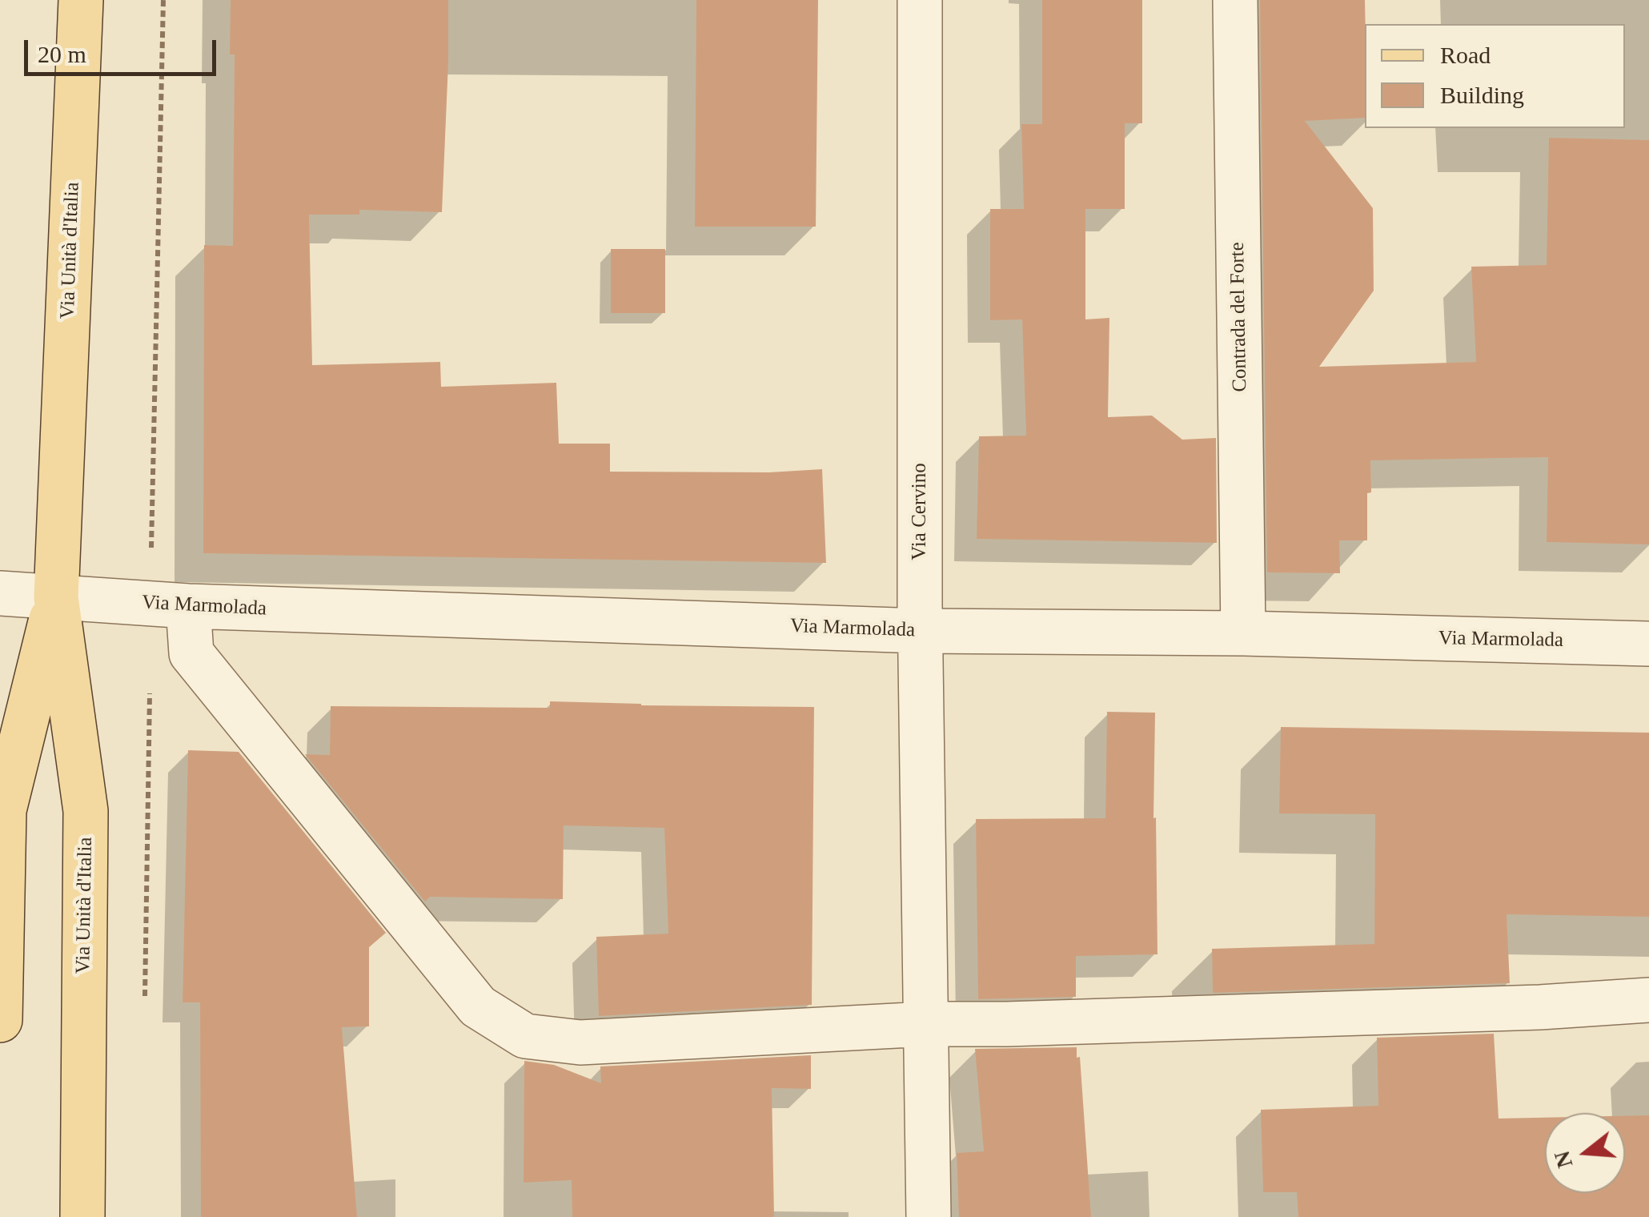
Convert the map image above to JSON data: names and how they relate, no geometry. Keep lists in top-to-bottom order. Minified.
{"streets":{"main road":["Via Unità d'Italia"],"street":["Contrada del Forte","Via Cervino","Via Marmolada"]},"crossings":[["Via Unità d'Italia","Via Marmolada"],["Contrada del Forte","Via Marmolada"],["Via Cervino","Via Marmolada"]],"legend":["Road","Building"],"scale_bar":"20 m","north":"left"}
